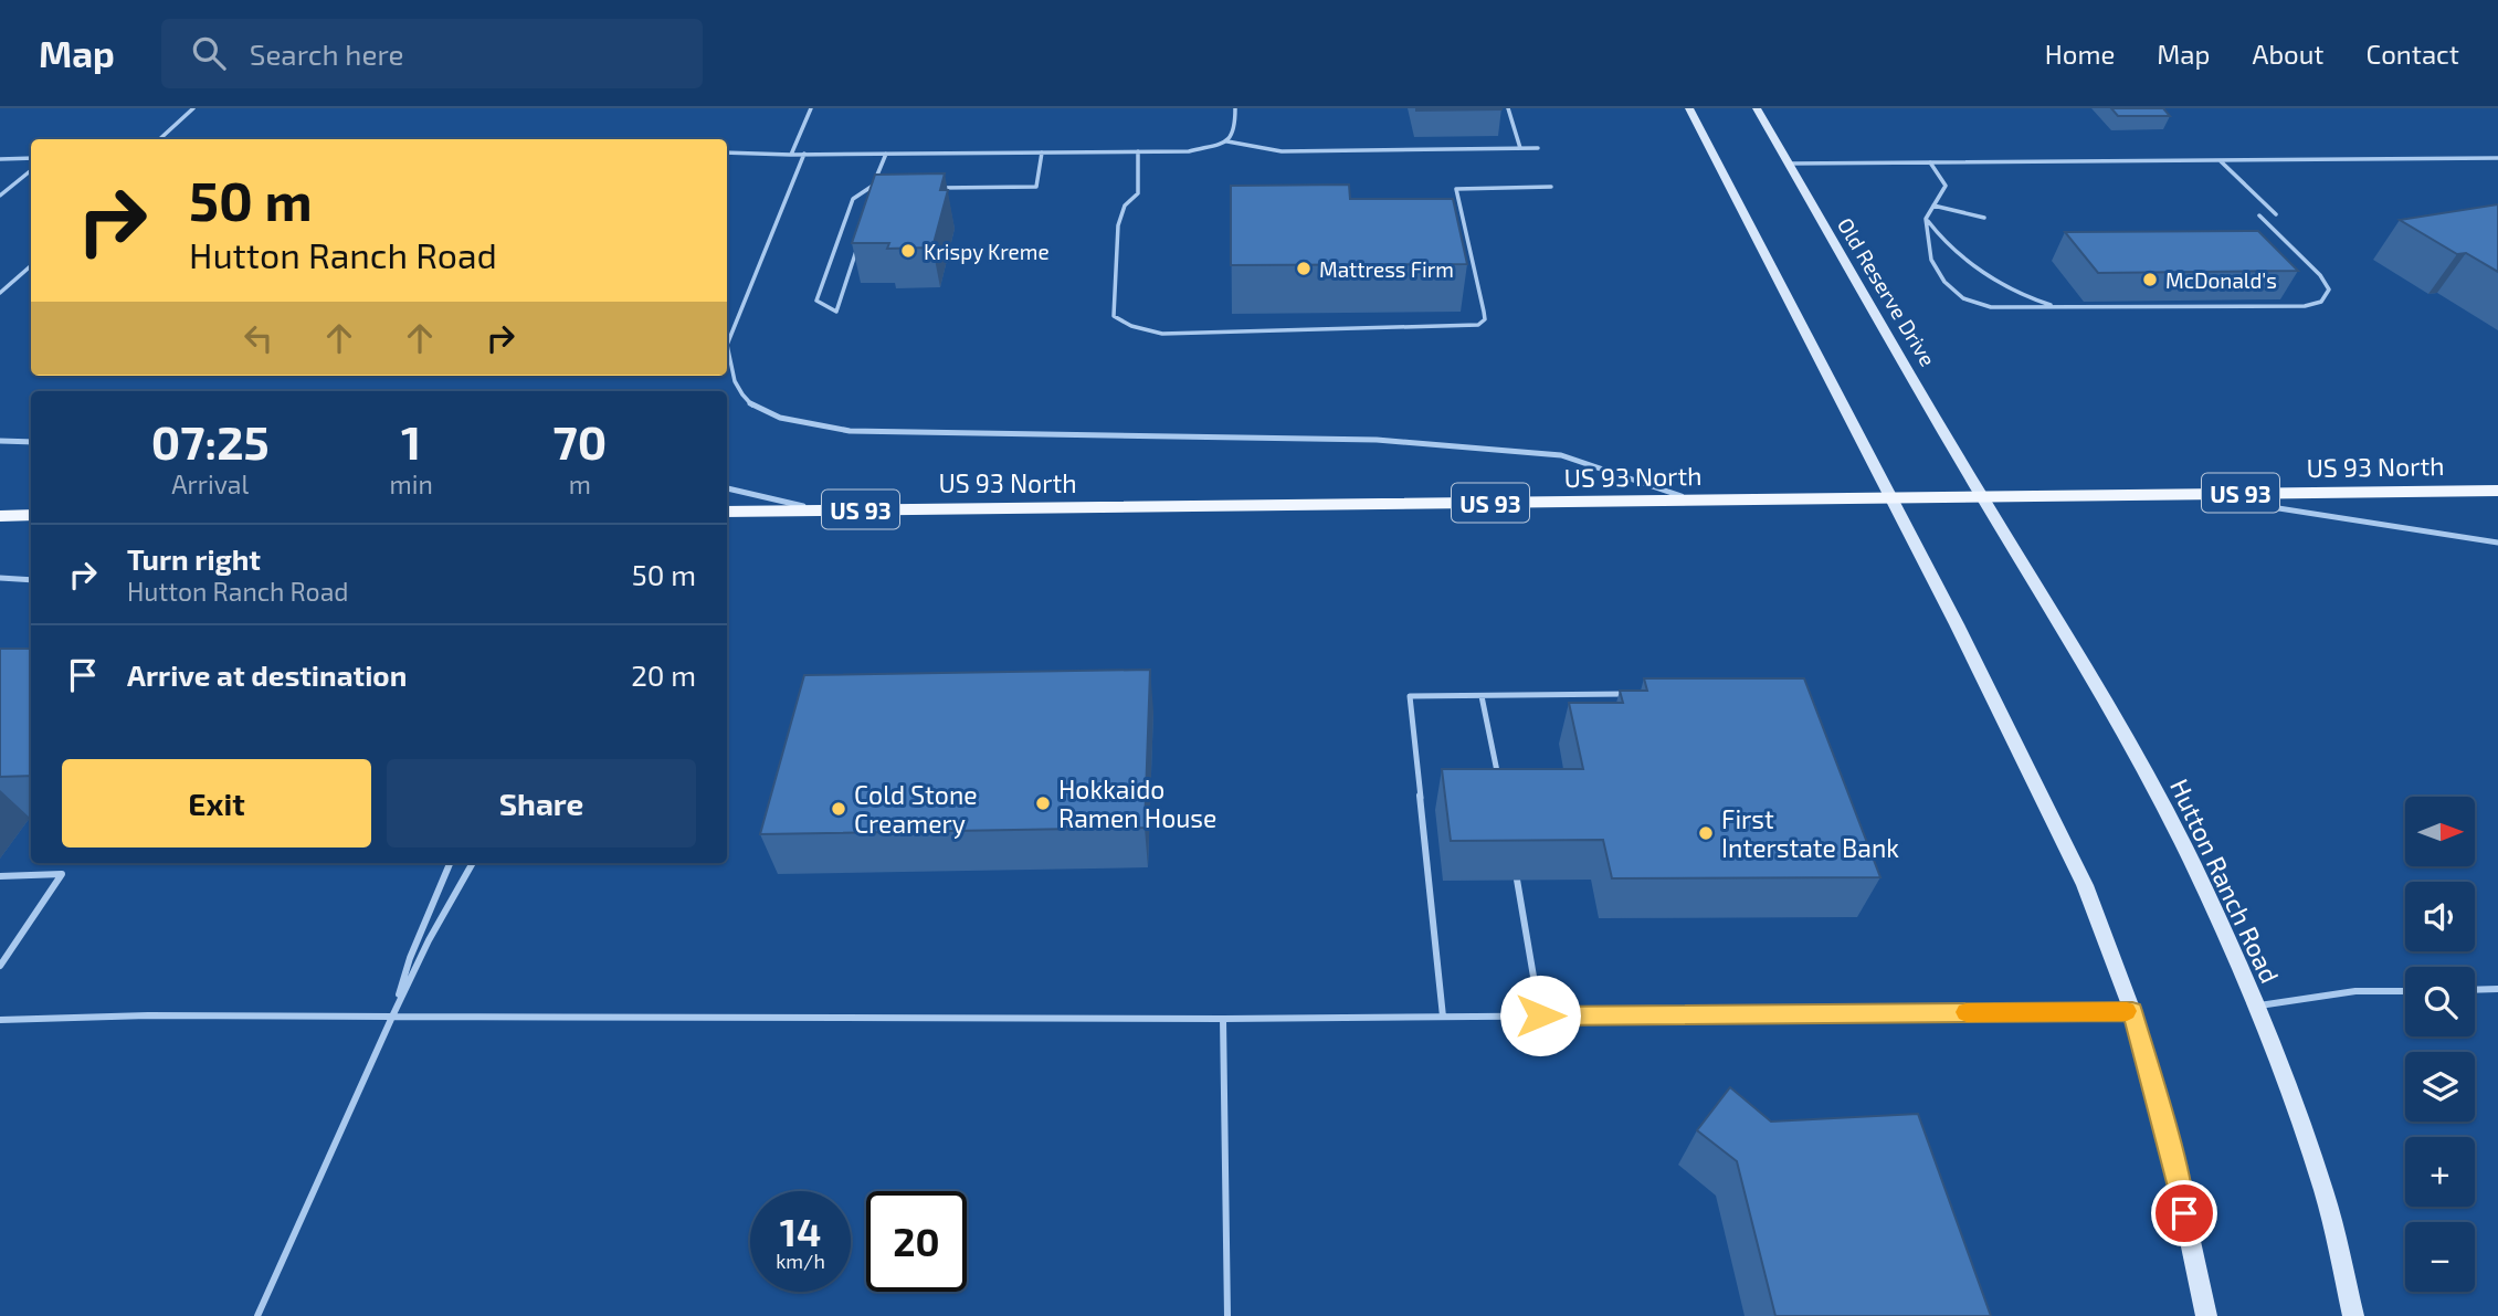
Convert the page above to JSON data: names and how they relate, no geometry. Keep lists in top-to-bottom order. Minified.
{"streets":{"main road":["Old Reserve Drive","US 93 North","US 93","Hutton Ranch Road"]},"crossings":[["Old Reserve Drive","US 93 North"],["Old Reserve Drive","Hutton Ranch Road"],["US 93 North","Hutton Ranch Road"]],"places":["Krispy Kreme","Mattress Firm","McDonald's","Hokkaido Ramen House","Cold Stone Creamery","First Interstate Bank"],"north":"right","page":{"header":"Map","search":"Search here","nav":["Home","Map","About","Contact"],"turn":["50 m","Hutton Ranch Road"],"eta":["07:25","Arrival","1","min","70","m"],"list":[{"name":"Turn right","note":"Hutton Ranch Road","value":"50 m"},{"name":"Arrive at destination","value":"20 m"}],"buttons":["Exit","Share"],"map_buttons":["+","−"],"speed":"14 km/h","limit":"20"}}
